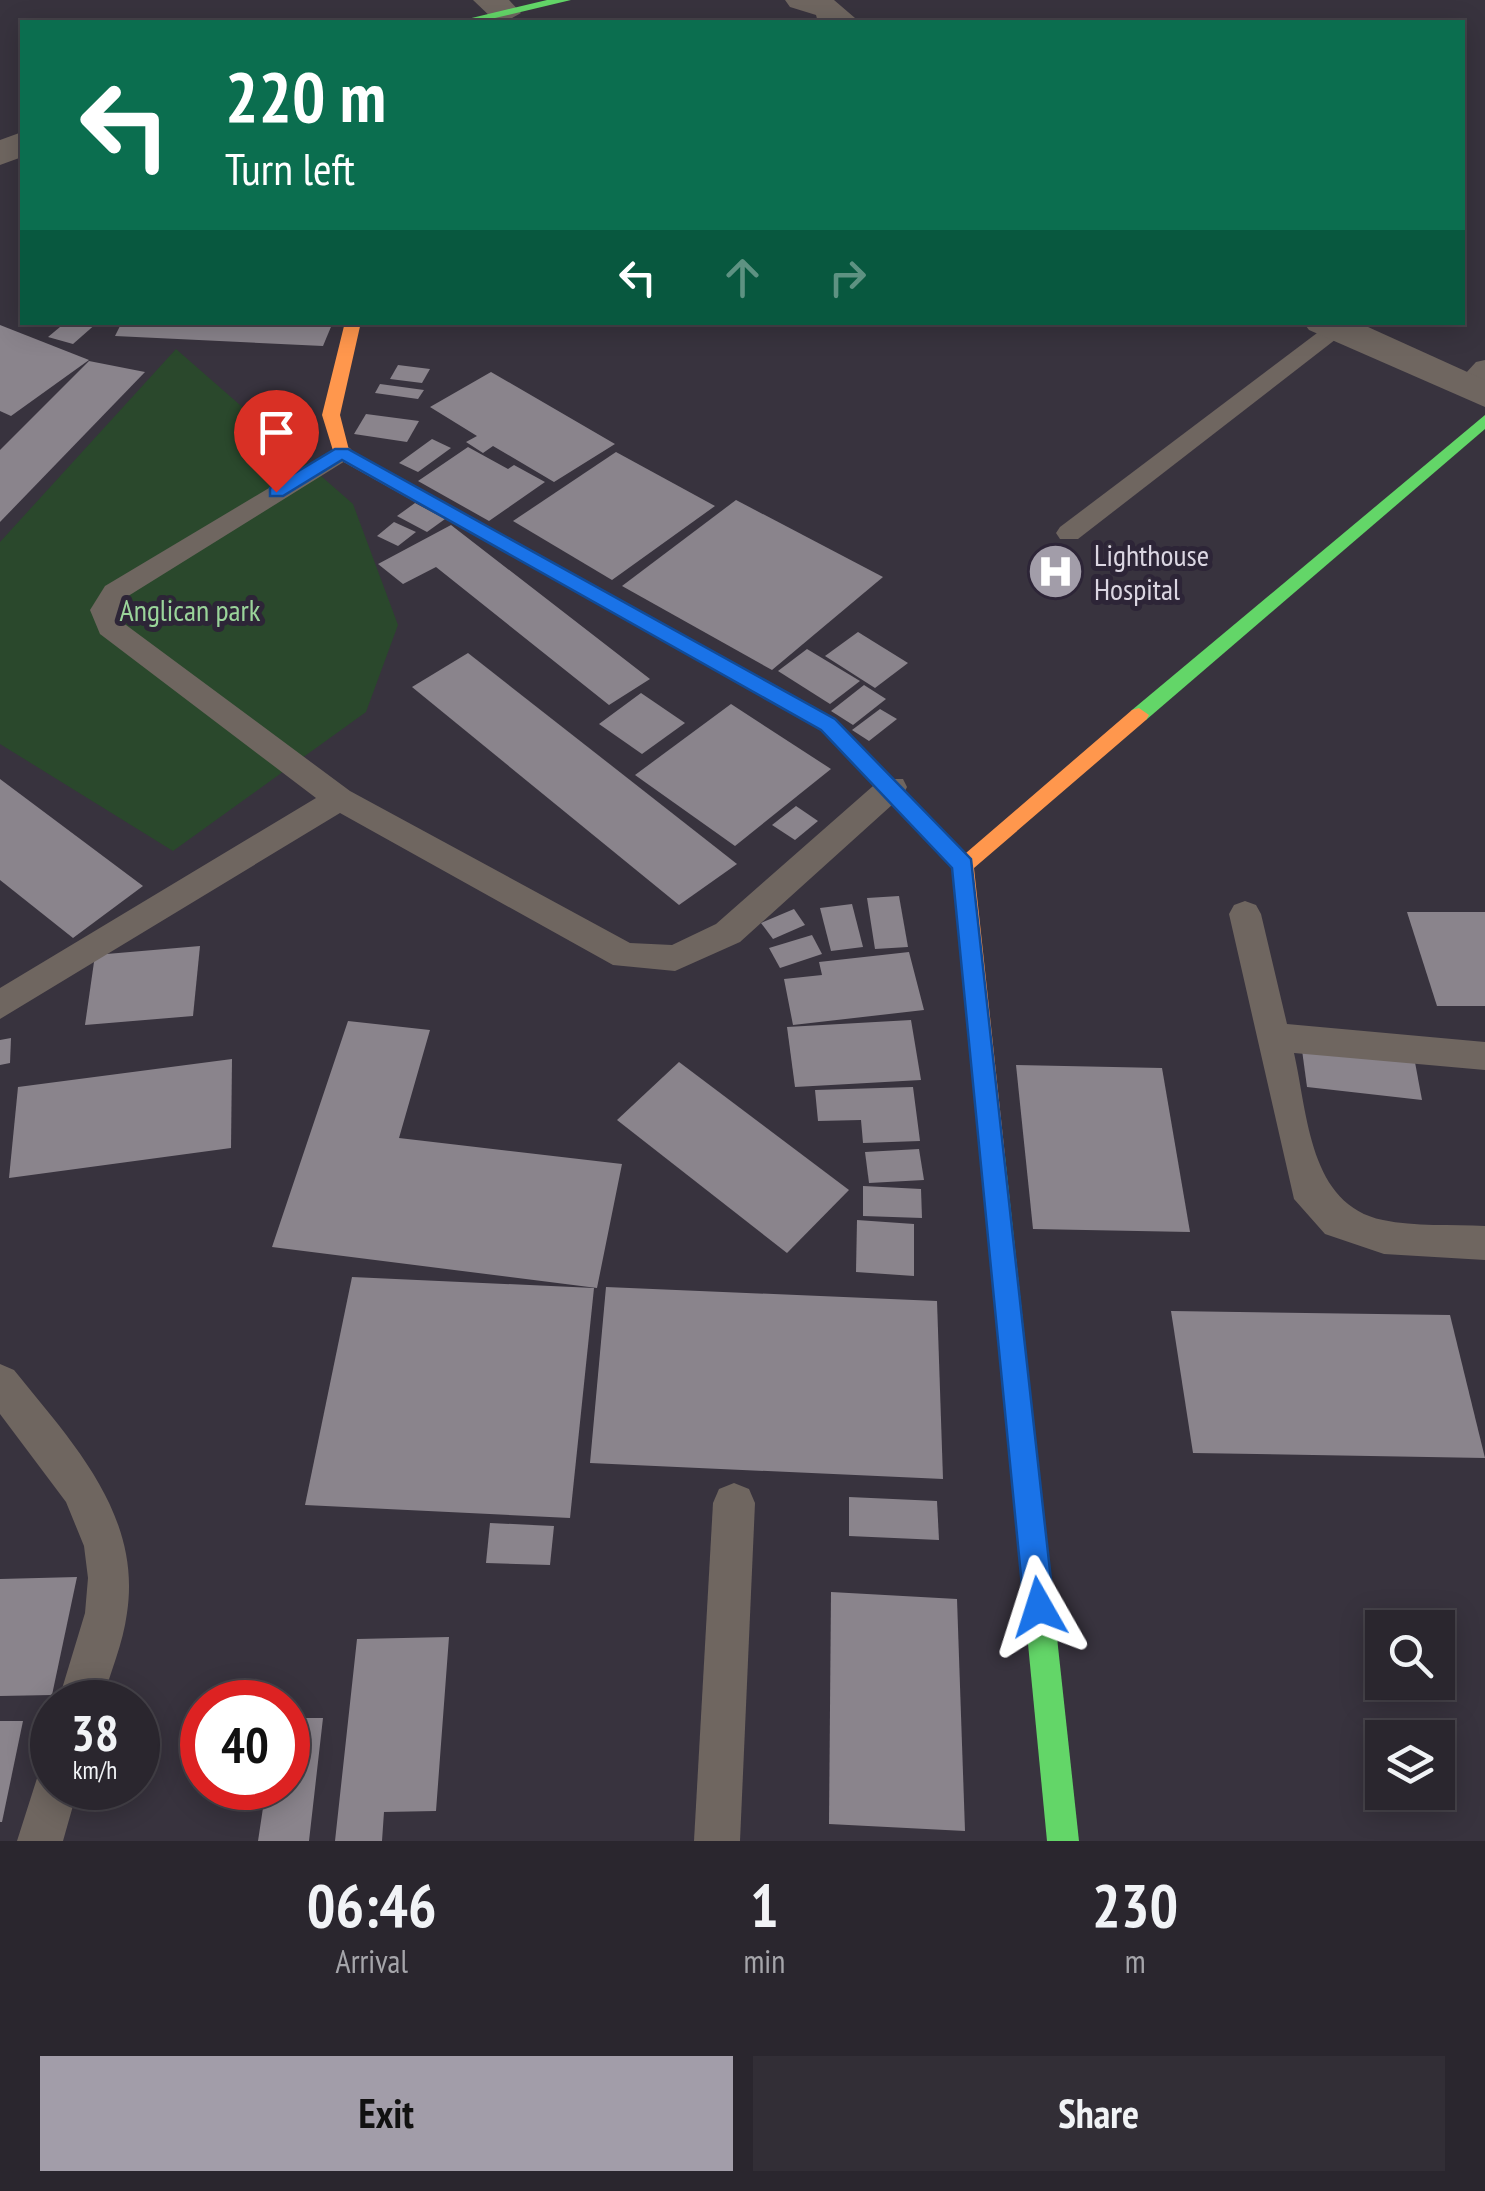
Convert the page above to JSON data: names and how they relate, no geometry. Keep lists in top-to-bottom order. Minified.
{"parks":["Anglican park"],"places":{"hospital":["Lighthouse Hospital"]},"page":{"turn":["220 m","Turn left"],"speed":"38 km/h","limit":"40","eta":["06:46","Arrival","1","min","230","m"],"buttons":["Exit","Share"]}}
